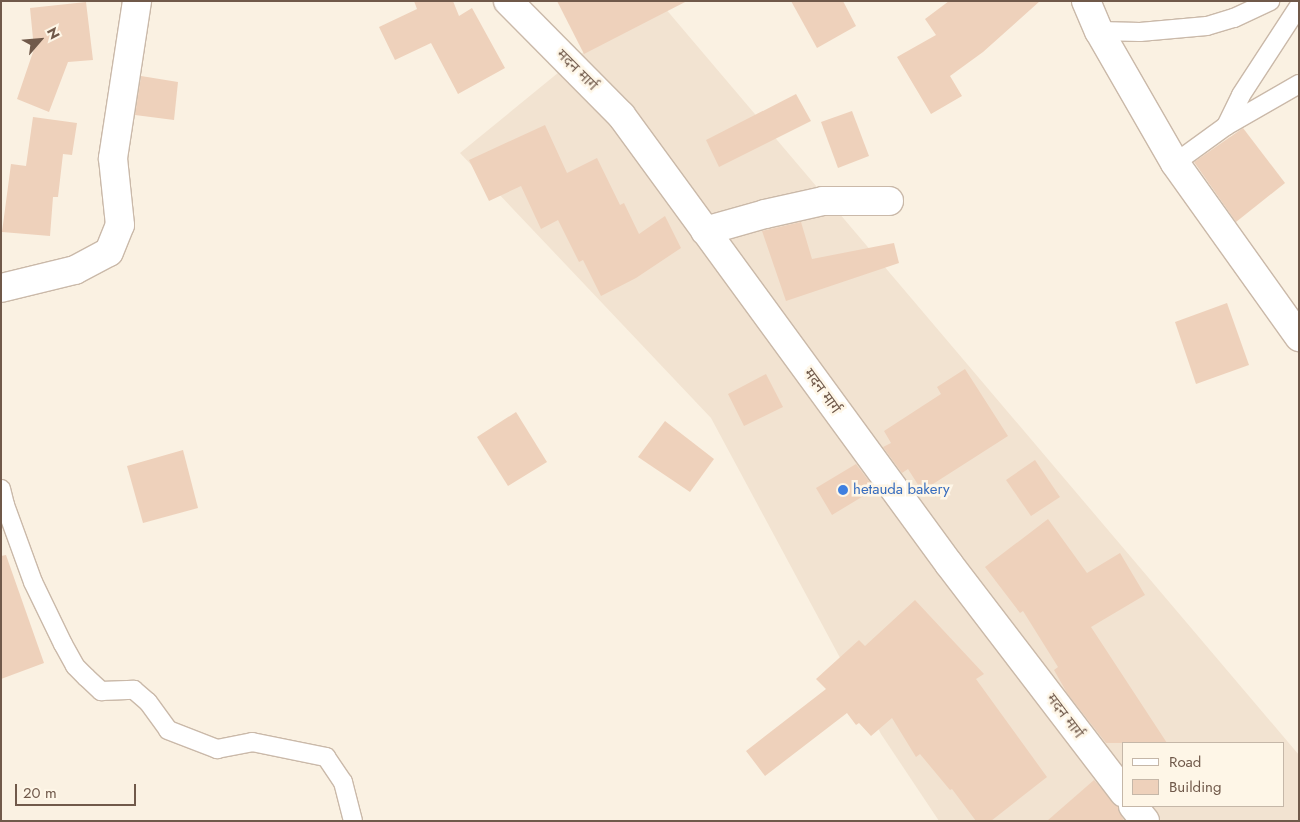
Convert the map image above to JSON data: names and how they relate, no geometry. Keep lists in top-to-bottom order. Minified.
{"streets":{"street":["मदन मार्ग"]},"places":["hetauda bakery"],"legend":["Road","Building"],"scale_bar":"20 m","north":"top right"}
